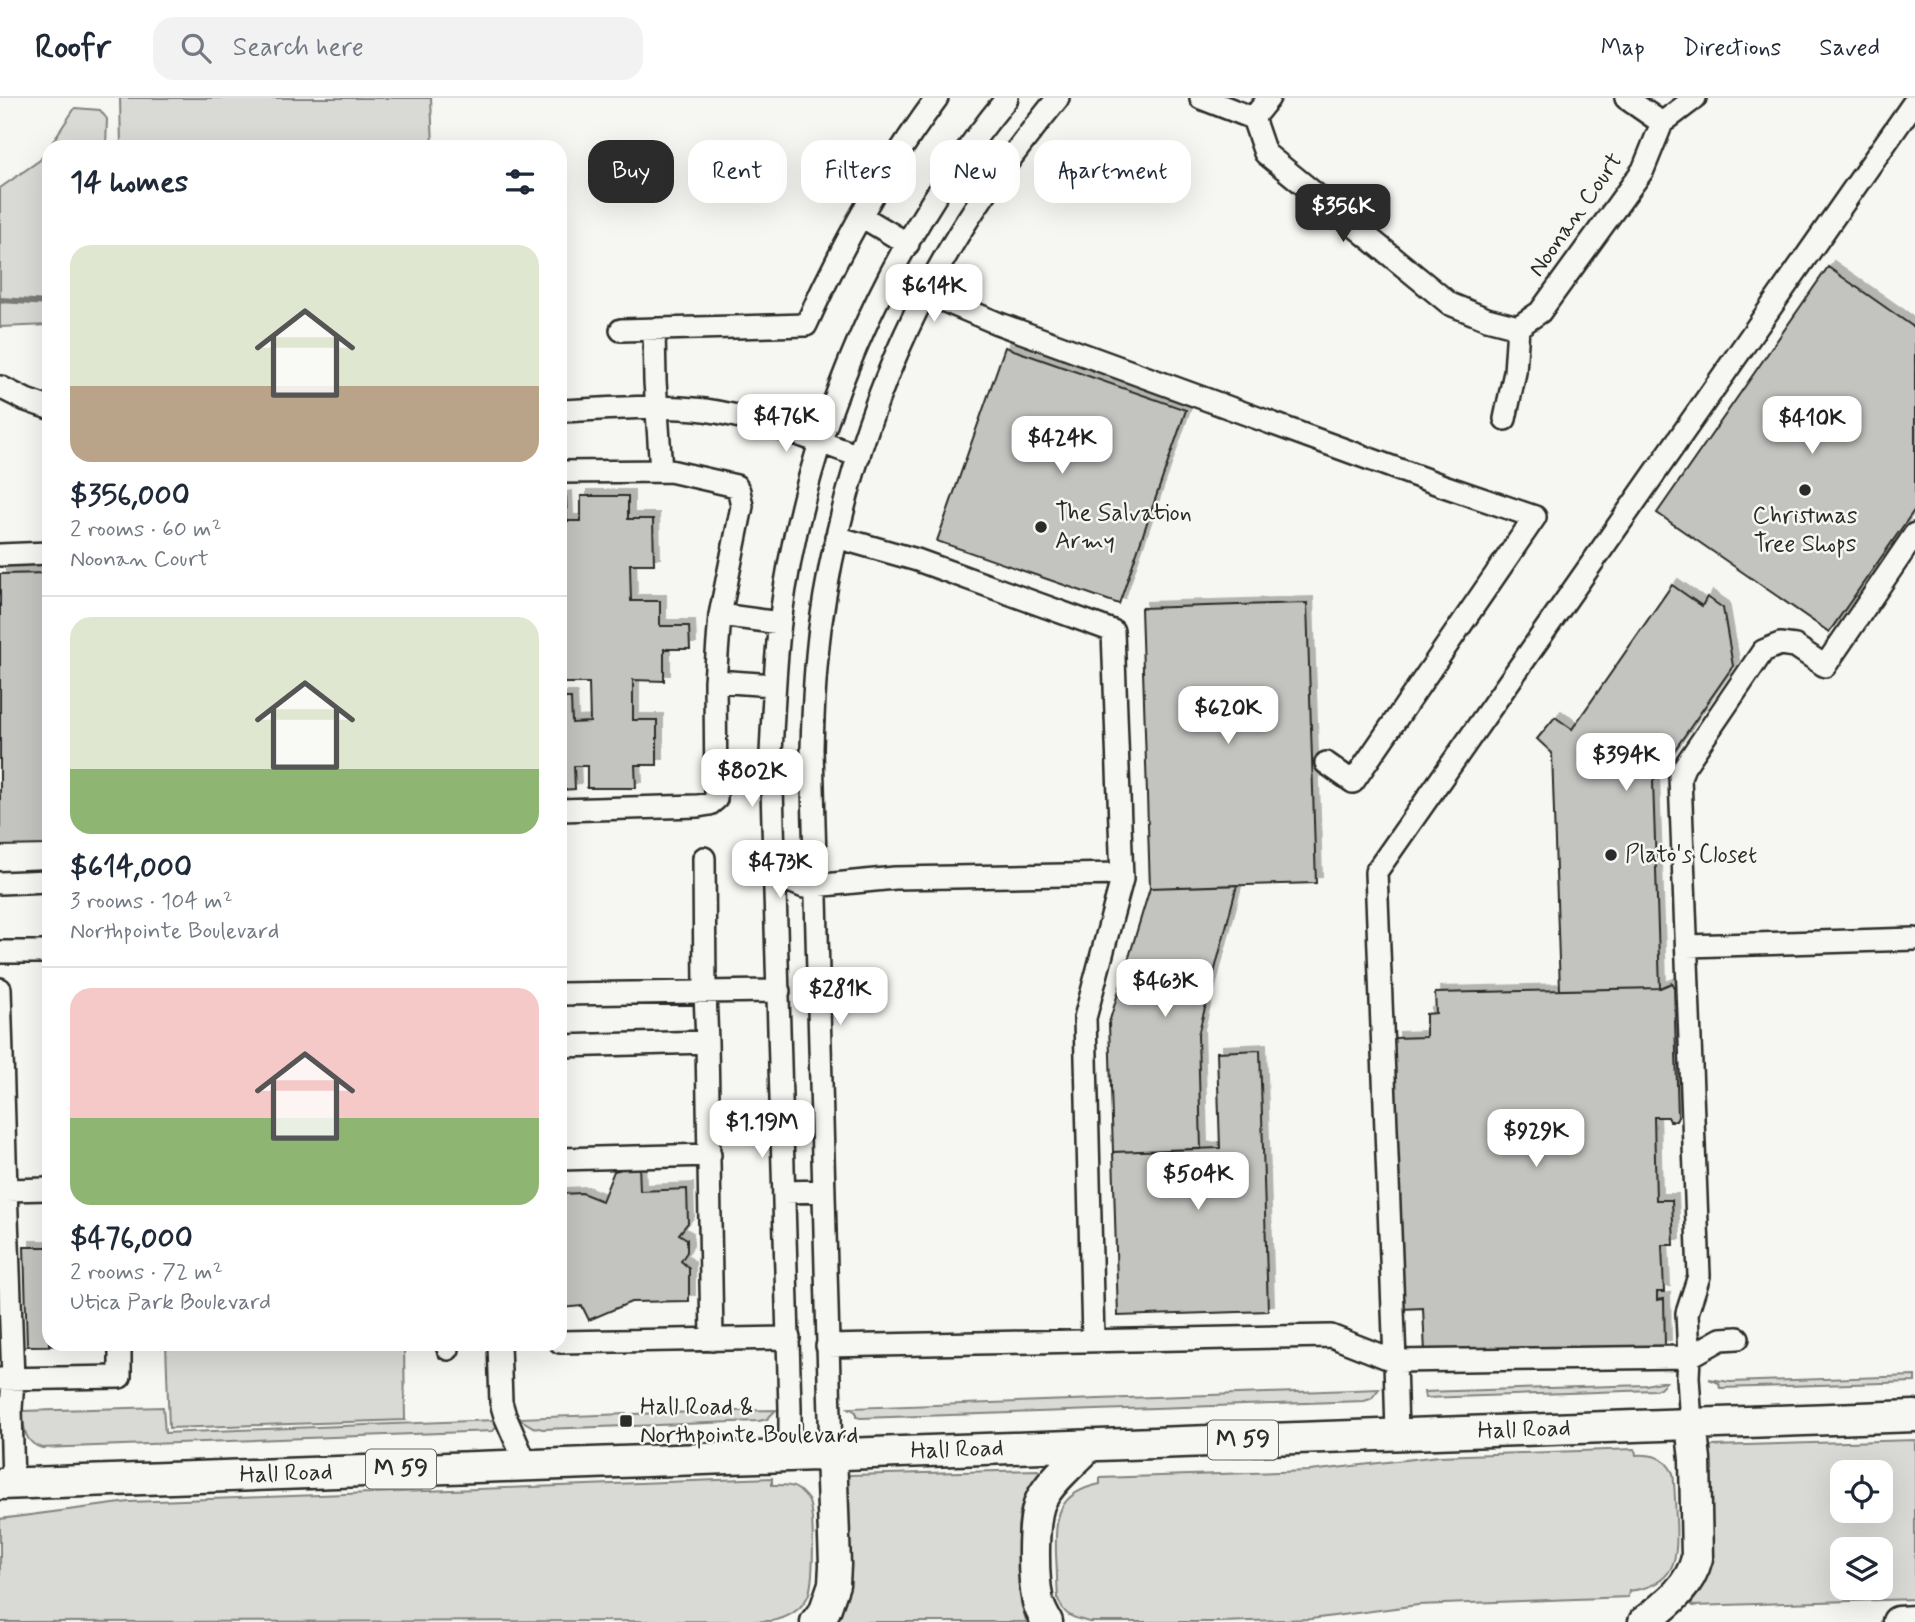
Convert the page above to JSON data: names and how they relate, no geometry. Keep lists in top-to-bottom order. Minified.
{"streets":{"highway":["Hall Road","M 59"],"street":["Noonan Court"]},"places":{"other":["Christmas Tree Shops","The Salvation Army","Plato's Closet"],"transit":["Hall Road & Northpointe Boulevard"]},"page":{"header":"Roofr","search":"Search here","nav":["Map","Directions","Saved"],"chip":["Buy","Rent","Filters","New","Apartment"],"heading":"14 homes","price":["$356K","$614K","$476K","$410K","$424K","$620K","$394K","$802K","$473K","$463K","$281K","$1.19M","$929K","$504K"],"list":[{"name":"$356,000","note":"2 rooms · 60 m² · Noonan Court"},{"name":"$614,000","note":"3 rooms · 104 m² · Northpointe Boulevard"},{"name":"$476,000","note":"2 rooms · 72 m² · Utica Park Boulevard"}]}}
